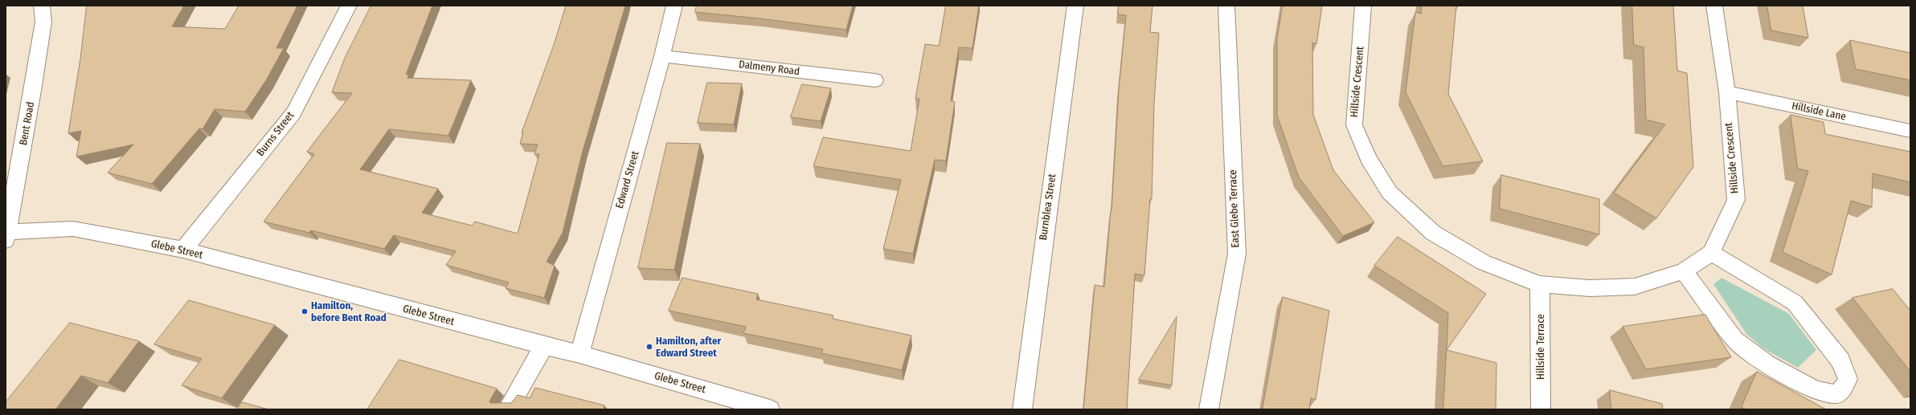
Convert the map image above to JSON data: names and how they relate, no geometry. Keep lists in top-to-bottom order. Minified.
{"streets":{"street":["Dalmeny Road","Hillside Crescent","Hillside Lane","Bent Road","Burns Street","Edward Street","Burnblea Street","East Glebe Terrace","Glebe Street","Hillside Terrace"]},"crossings":[["Dalmeny Road","Edward Street"],["Hillside Crescent","Hillside Lane"],["Hillside Crescent","Hillside Terrace"],["Bent Road","Glebe Street"],["Burns Street","Glebe Street"],["Edward Street","Glebe Street"]],"places":["Hamilton, before Bent Road","Hamilton, after Edward Street"]}
